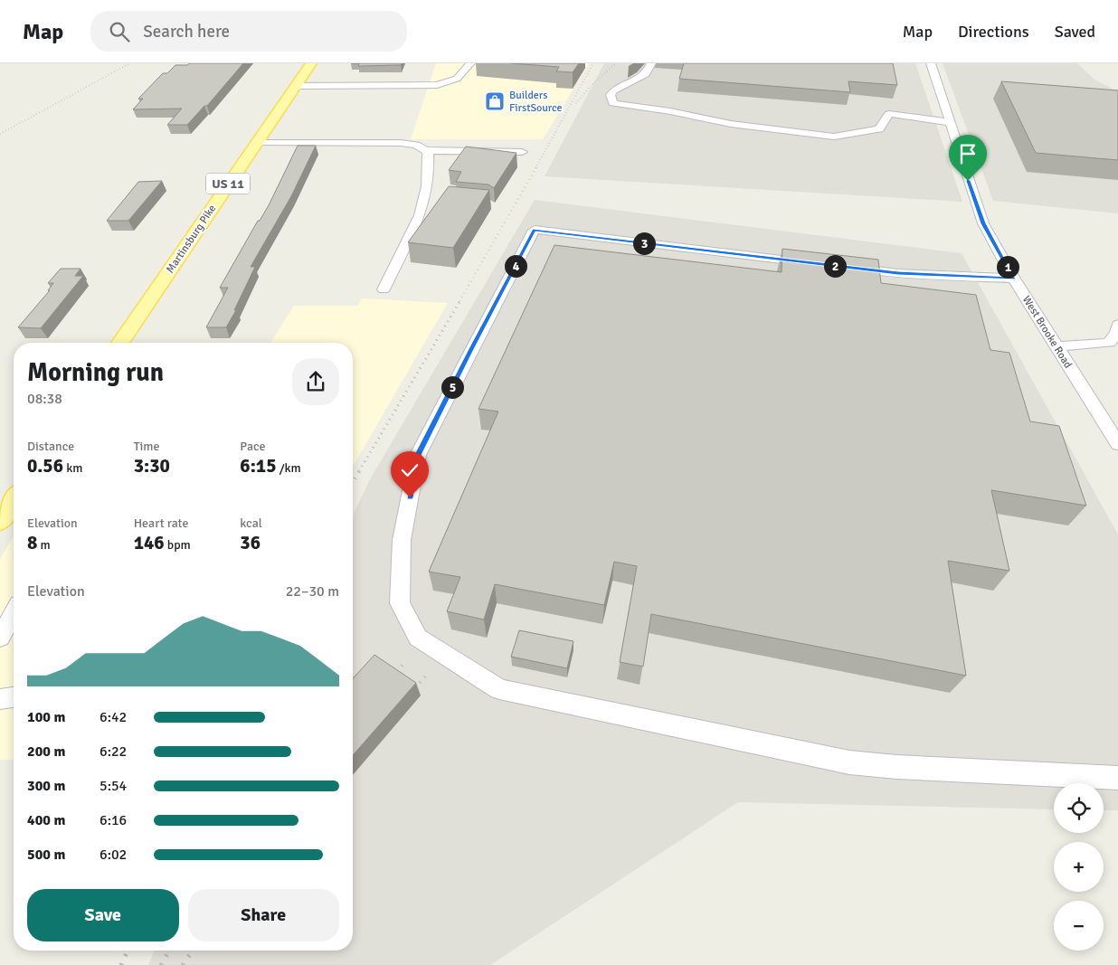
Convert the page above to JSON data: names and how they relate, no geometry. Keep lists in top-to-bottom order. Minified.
{"streets":{"main road":["US 11","Martinsburg Pike"],"street":["West Brooke Road"]},"places":{"shop":["Builders FirstSource"]},"page":{"header":"Map","search":"Search here","nav":["Map","Directions","Saved"],"pins":["3","2","4","1","5"],"heading":["Morning run","08:38"],"stats":[["Distance","0.56 km"],["Time","3:30"],["Pace","6:15 /km"],["Elevation","8 m"],["Heart rate","146 bpm"],["kcal","36"]],"chart":["Elevation","22–30 m"],"list":[{"name":"100 m","note":"6:42"},{"name":"200 m","note":"6:22"},{"name":"300 m","note":"5:54"},{"name":"400 m","note":"6:16"},{"name":"500 m","note":"6:02"}],"map_buttons":["+","−"],"buttons":["Save","Share"]}}
